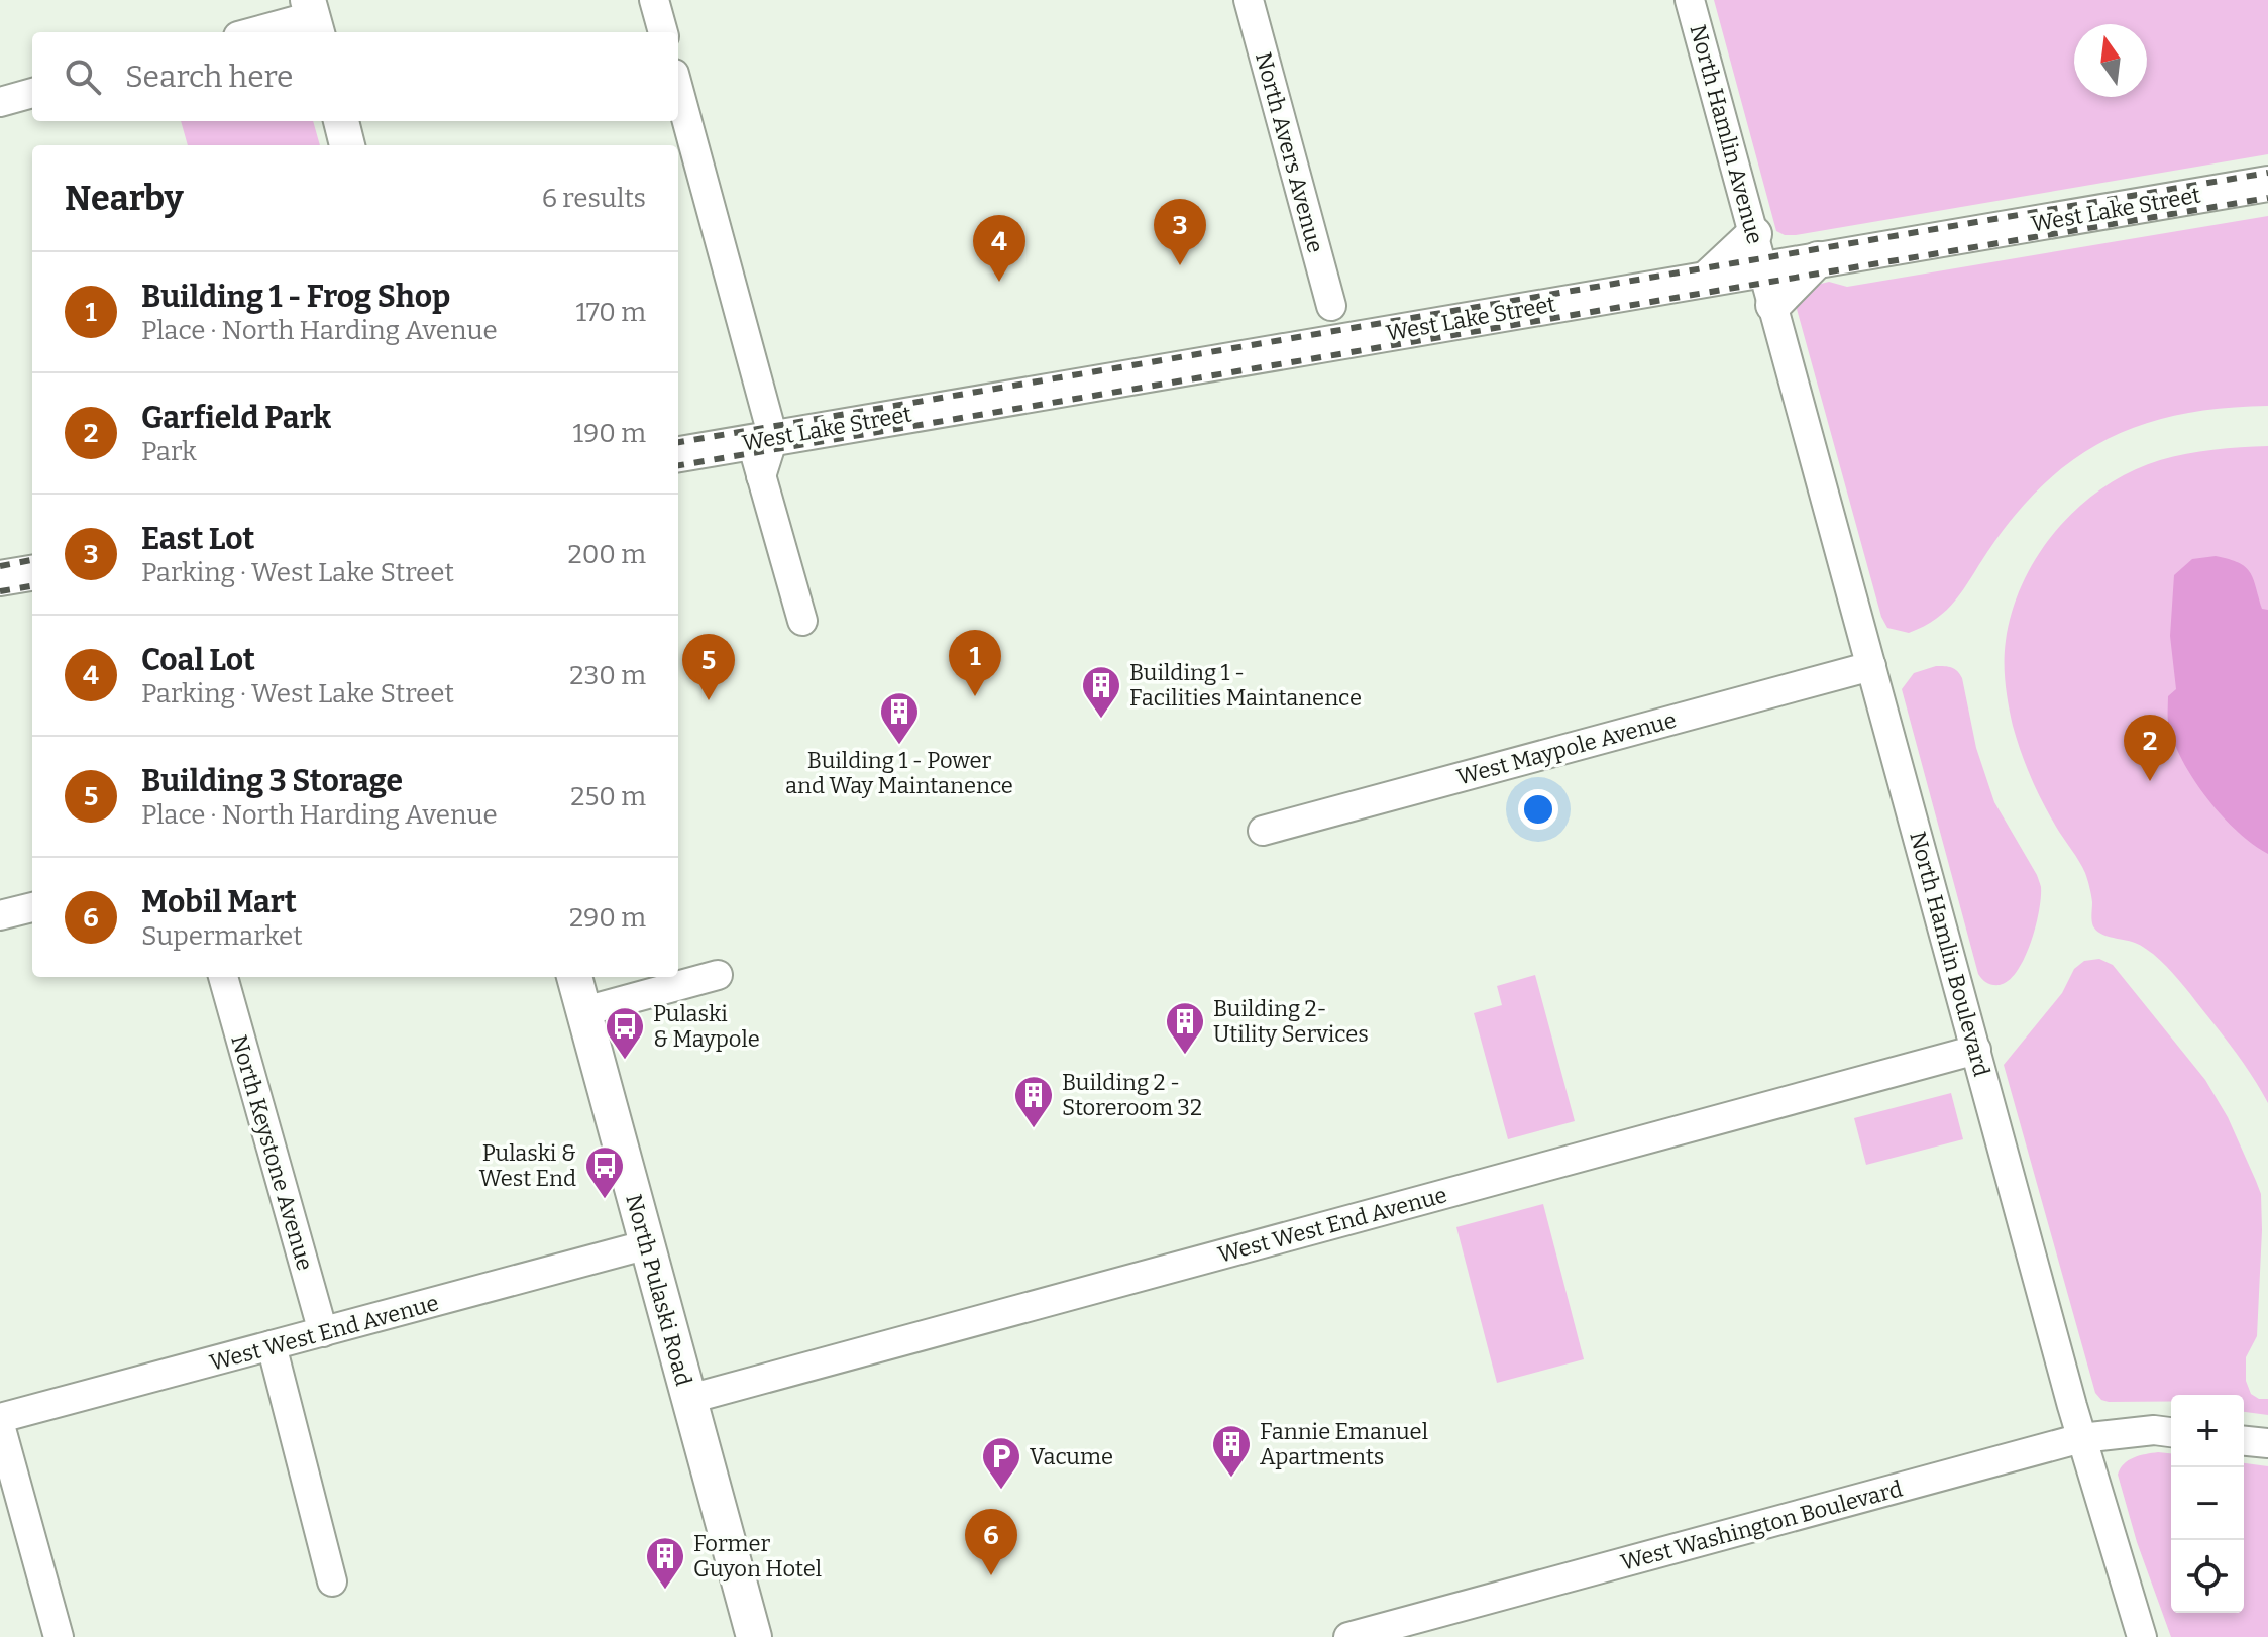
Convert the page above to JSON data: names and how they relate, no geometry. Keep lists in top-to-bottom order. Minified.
{"streets":{"main road":["West Lake Street","North Pulaski Road"],"street":["North Hamlin Avenue","North Avers Avenue","West Maypole Avenue","North Hamlin Boulevard","North Keystone Avenue","West West End Avenue","West Washington Boulevard"]},"crossings":[["North Hamlin Avenue","West Lake Street"],["North Hamlin Avenue","North Hamlin Boulevard"],["North Avers Avenue","West Lake Street"],["West Lake Street","North Hamlin Boulevard"],["West Maypole Avenue","North Hamlin Boulevard"],["North Hamlin Boulevard","West West End Avenue"],["North Hamlin Boulevard","West Washington Boulevard"],["North Keystone Avenue","West West End Avenue"],["West West End Avenue","North Pulaski Road"]],"places":{"building":["Building 1 - Facilities Maintanence","Building 1 - Power and Way Maintanence","Building 2- Utility Services","Building 2 - Storeroom 32","Fannie Emanuel Apartments","Former Guyon Hotel"],"bus stop":["Pulaski & Maypole","Pulaski & West End"],"parking":["Vacume"]},"north":"top","page":{"search":"Search here","heading":["Nearby","6 results"],"pins":["3","4","1","5","2","6"],"list":[{"mark":"1","name":"Building 1 - Frog Shop","note":"Place · North Harding Avenue","value":"170 m"},{"mark":"2","name":"Garfield Park","note":"Park","value":"190 m"},{"mark":"3","name":"East Lot","note":"Parking · West Lake Street","value":"200 m"},{"mark":"4","name":"Coal Lot","note":"Parking · West Lake Street","value":"230 m"},{"mark":"5","name":"Building 3 Storage","note":"Place · North Harding Avenue","value":"250 m"},{"mark":"6","name":"Mobil Mart","note":"Supermarket","value":"290 m"}],"map_buttons":["+","−"]}}
